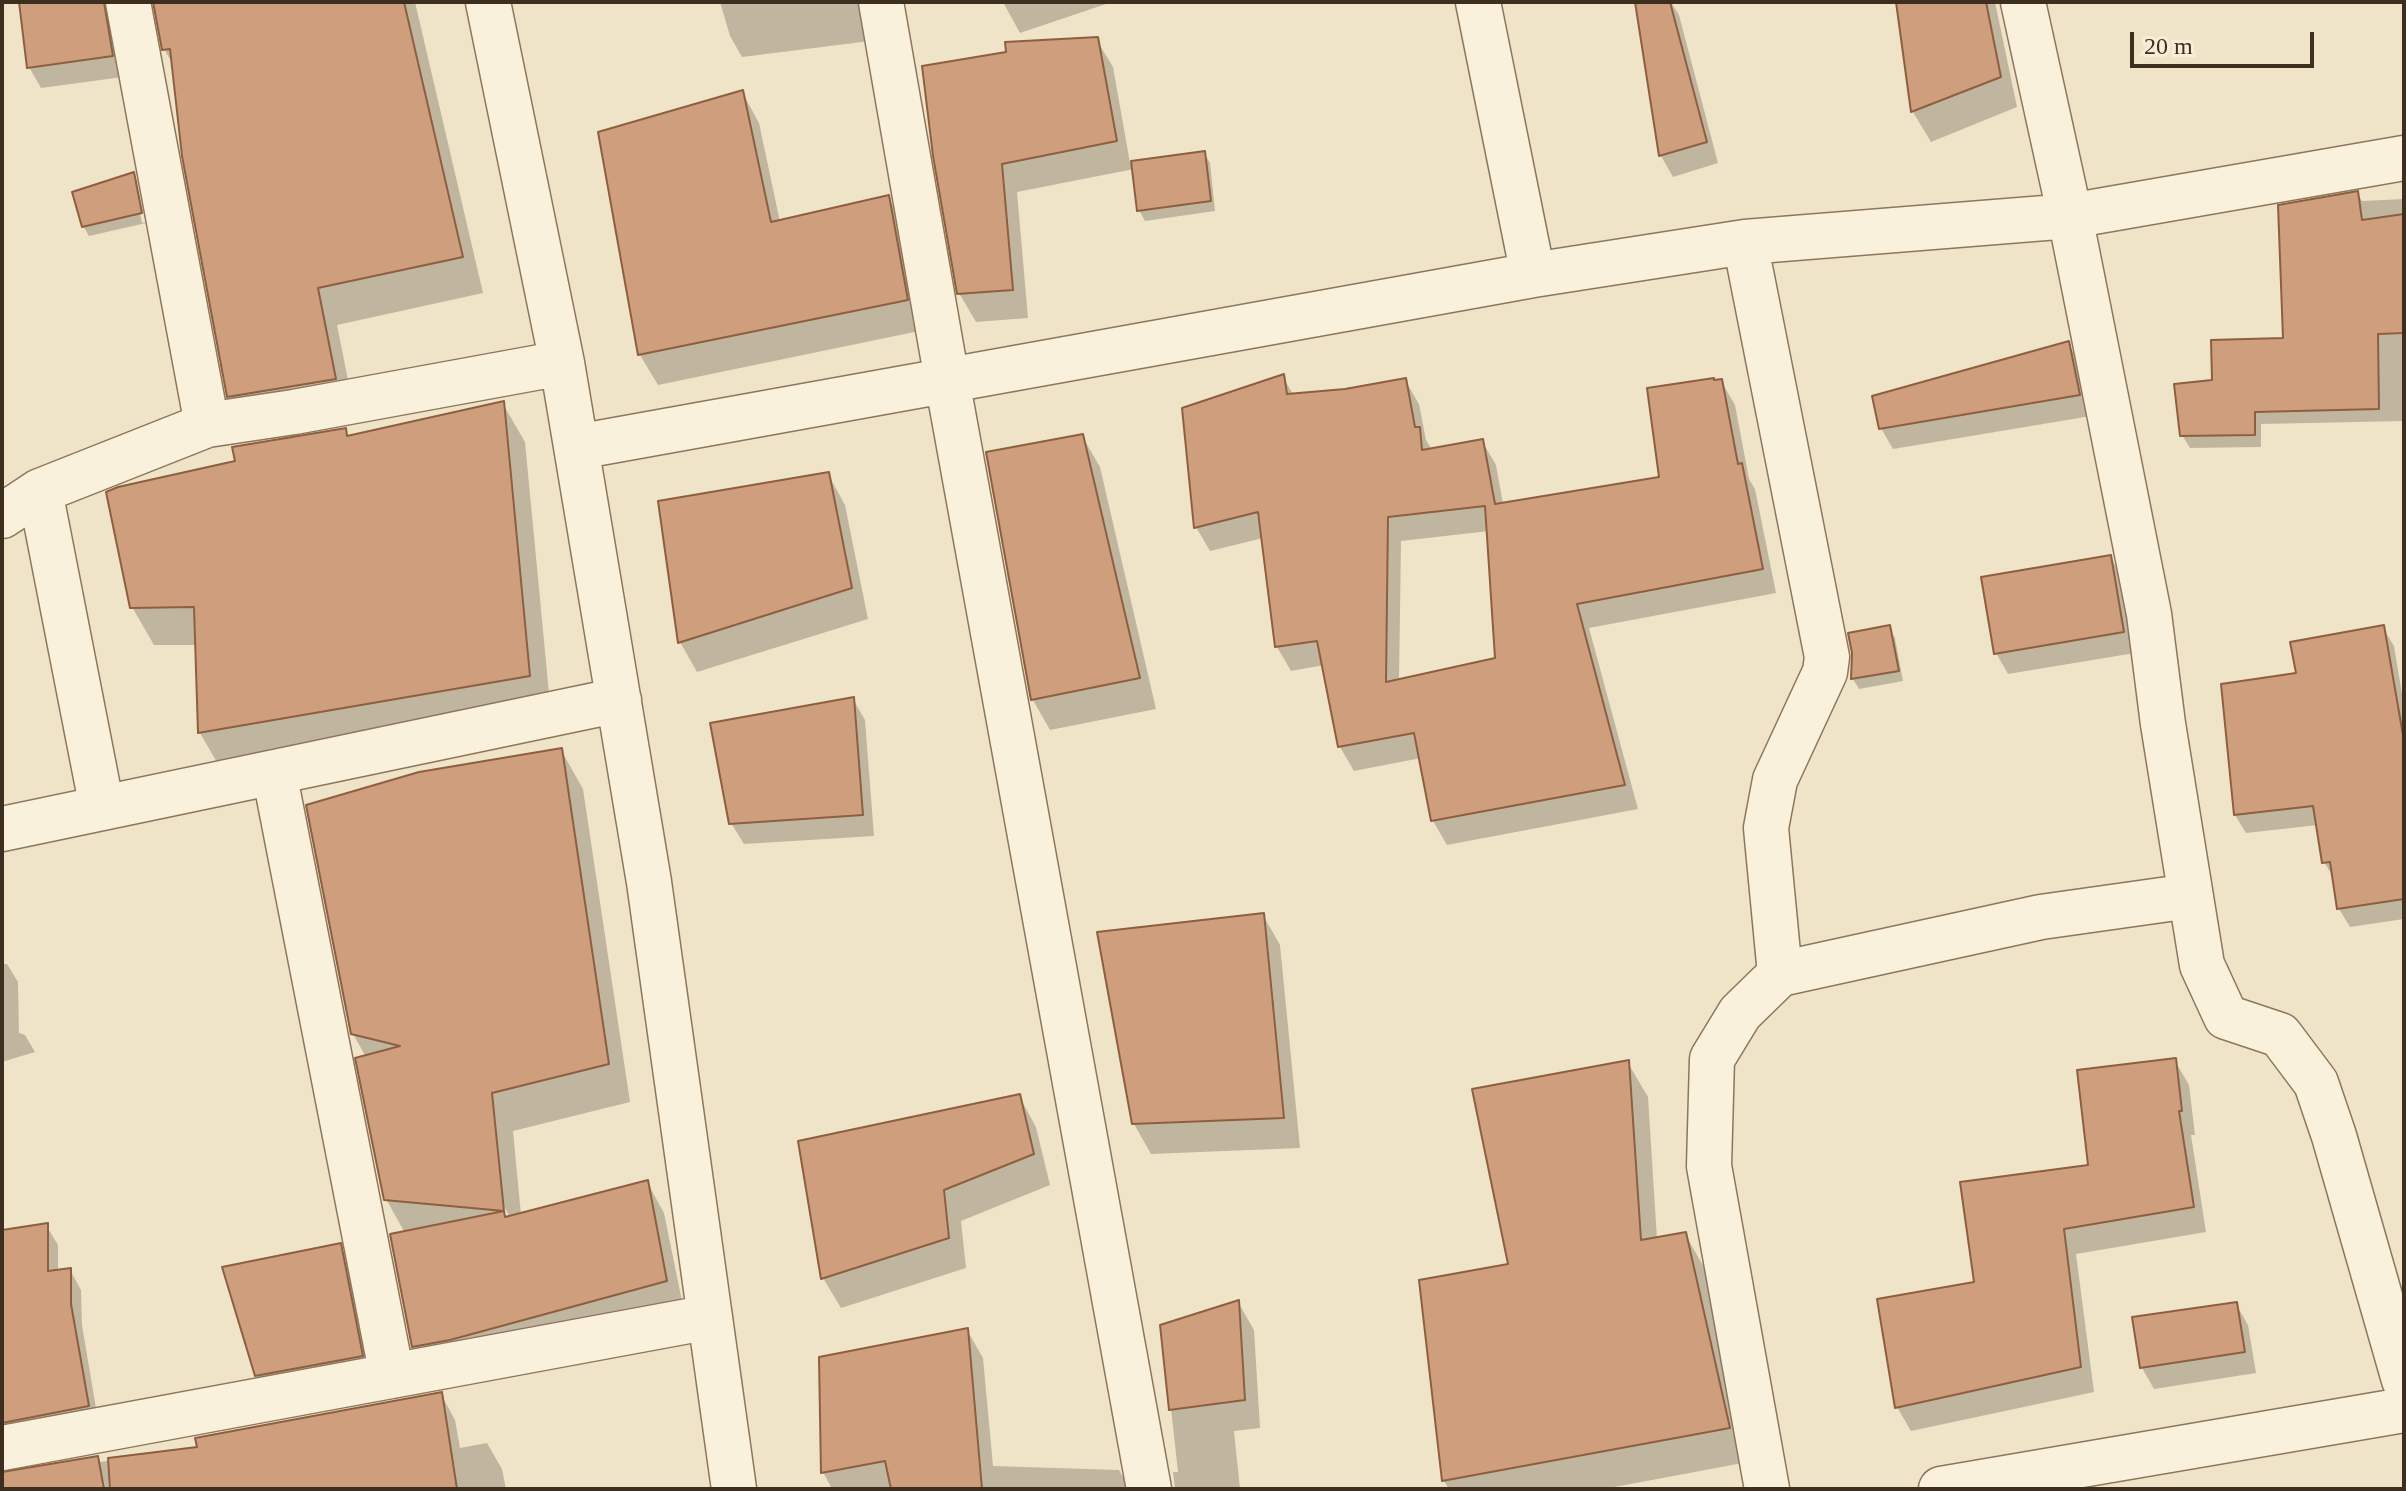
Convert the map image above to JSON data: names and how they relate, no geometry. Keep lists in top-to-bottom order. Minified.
{"scale_bar":"20 m"}
